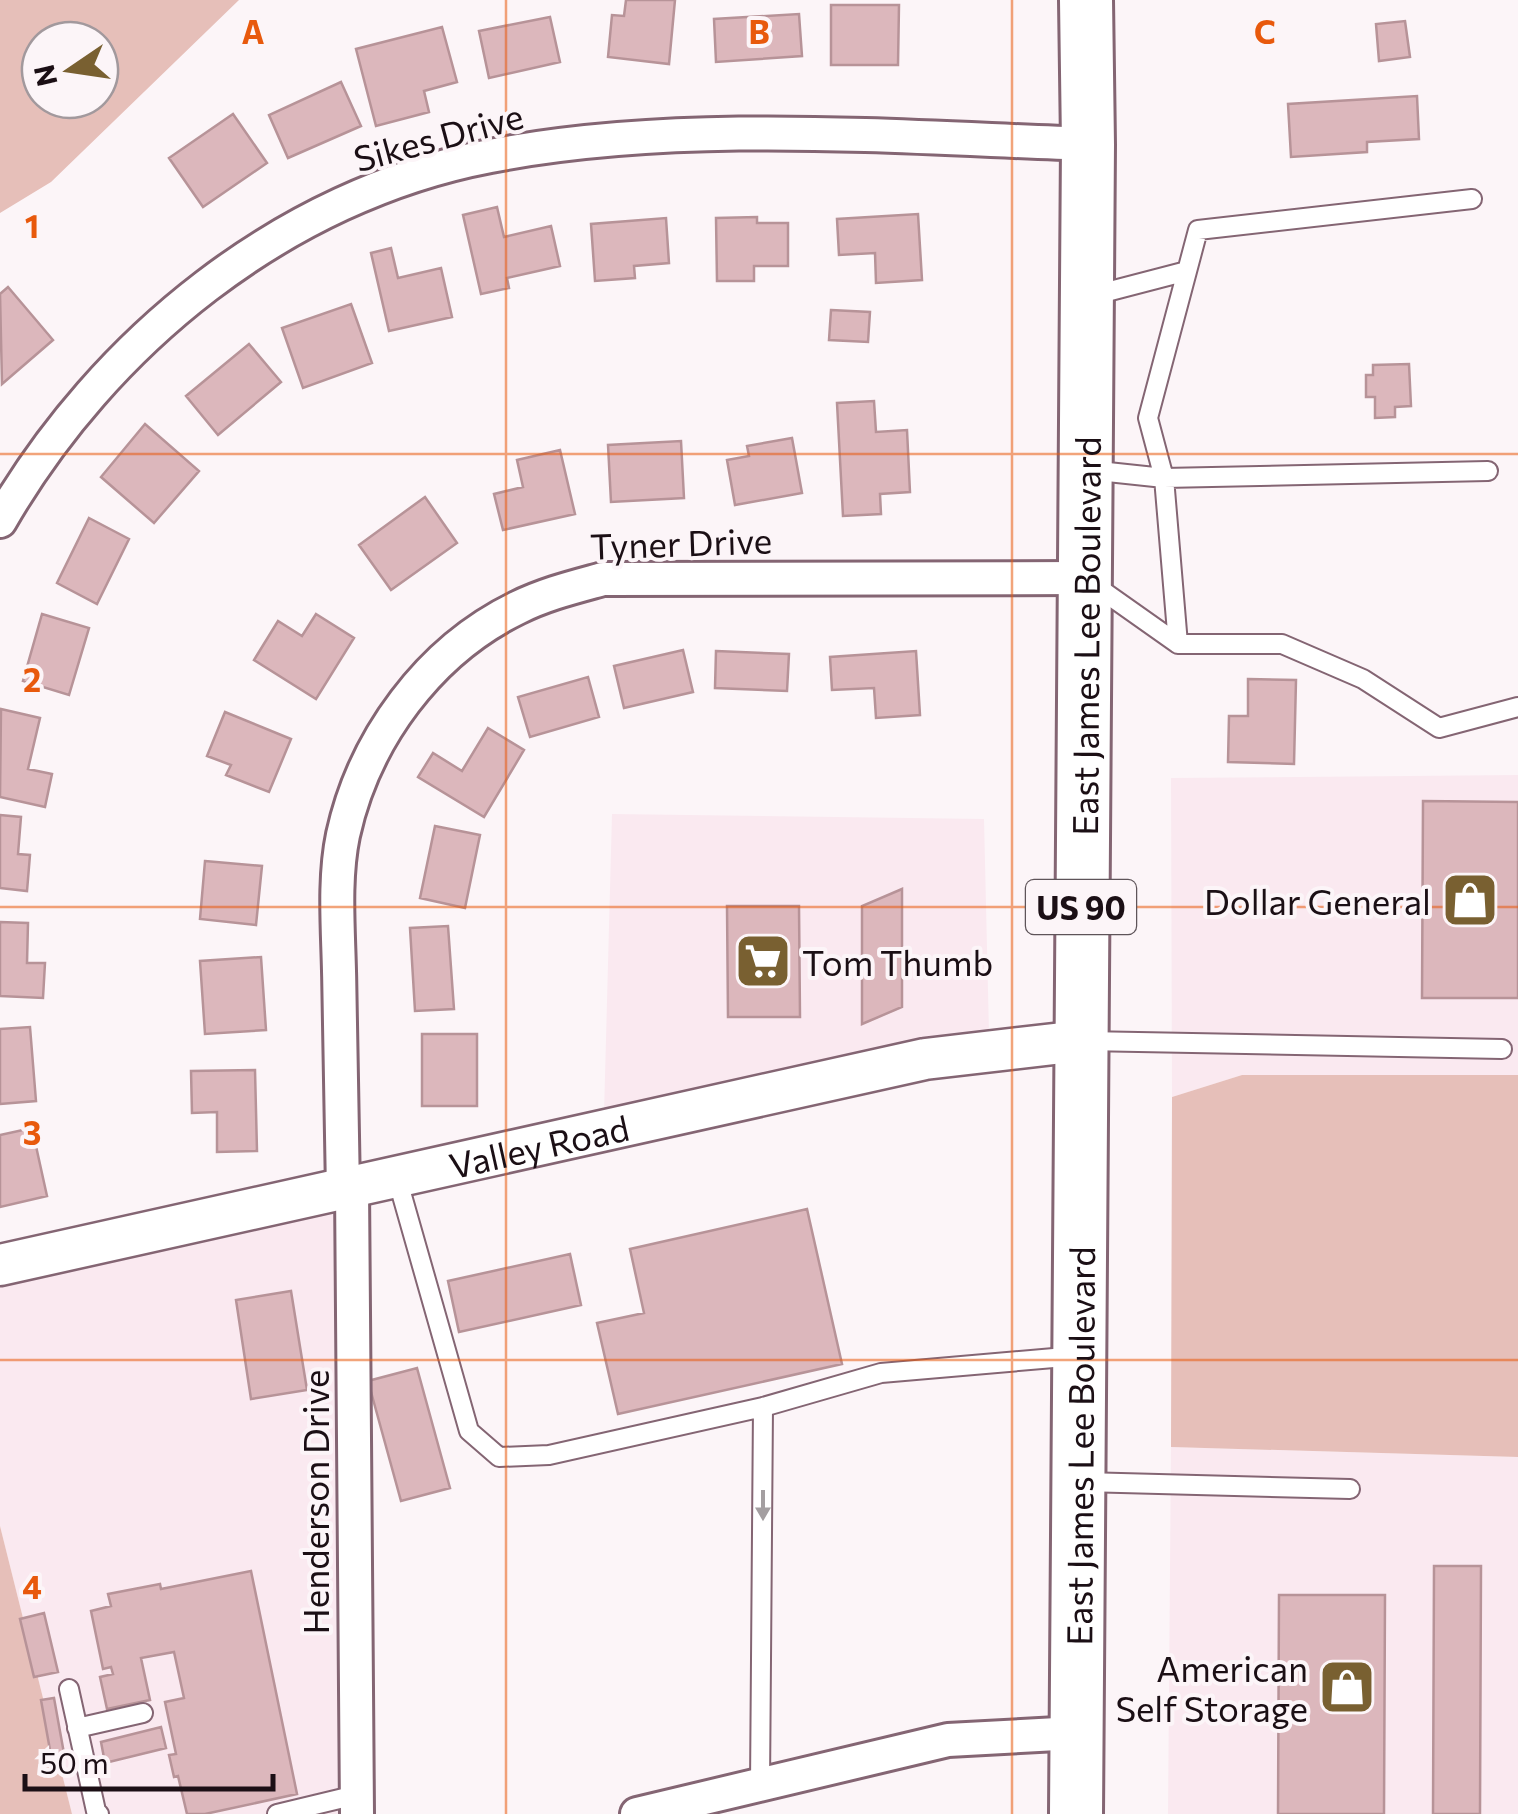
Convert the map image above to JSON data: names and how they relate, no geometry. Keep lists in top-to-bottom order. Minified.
{"streets":{"main road":["East James Lee Boulevard","US 90"],"street":["Sikes Drive","Tyner Drive","Valley Road","Henderson Drive"]},"crossings":[["Sikes Drive","East James Lee Boulevard"],["Tyner Drive","East James Lee Boulevard"],["Tyner Drive","Valley Road"],["Tyner Drive","Henderson Drive"],["East James Lee Boulevard","Valley Road"],["Valley Road","Henderson Drive"]],"places":{"shop":["Dollar General","American Self Storage"],"supermarket":["Tom Thumb"]},"scale_bar":"50 m","north":"left","grid":{"columns":["A","B","C"],"rows":["1","2","3","4"]}}
